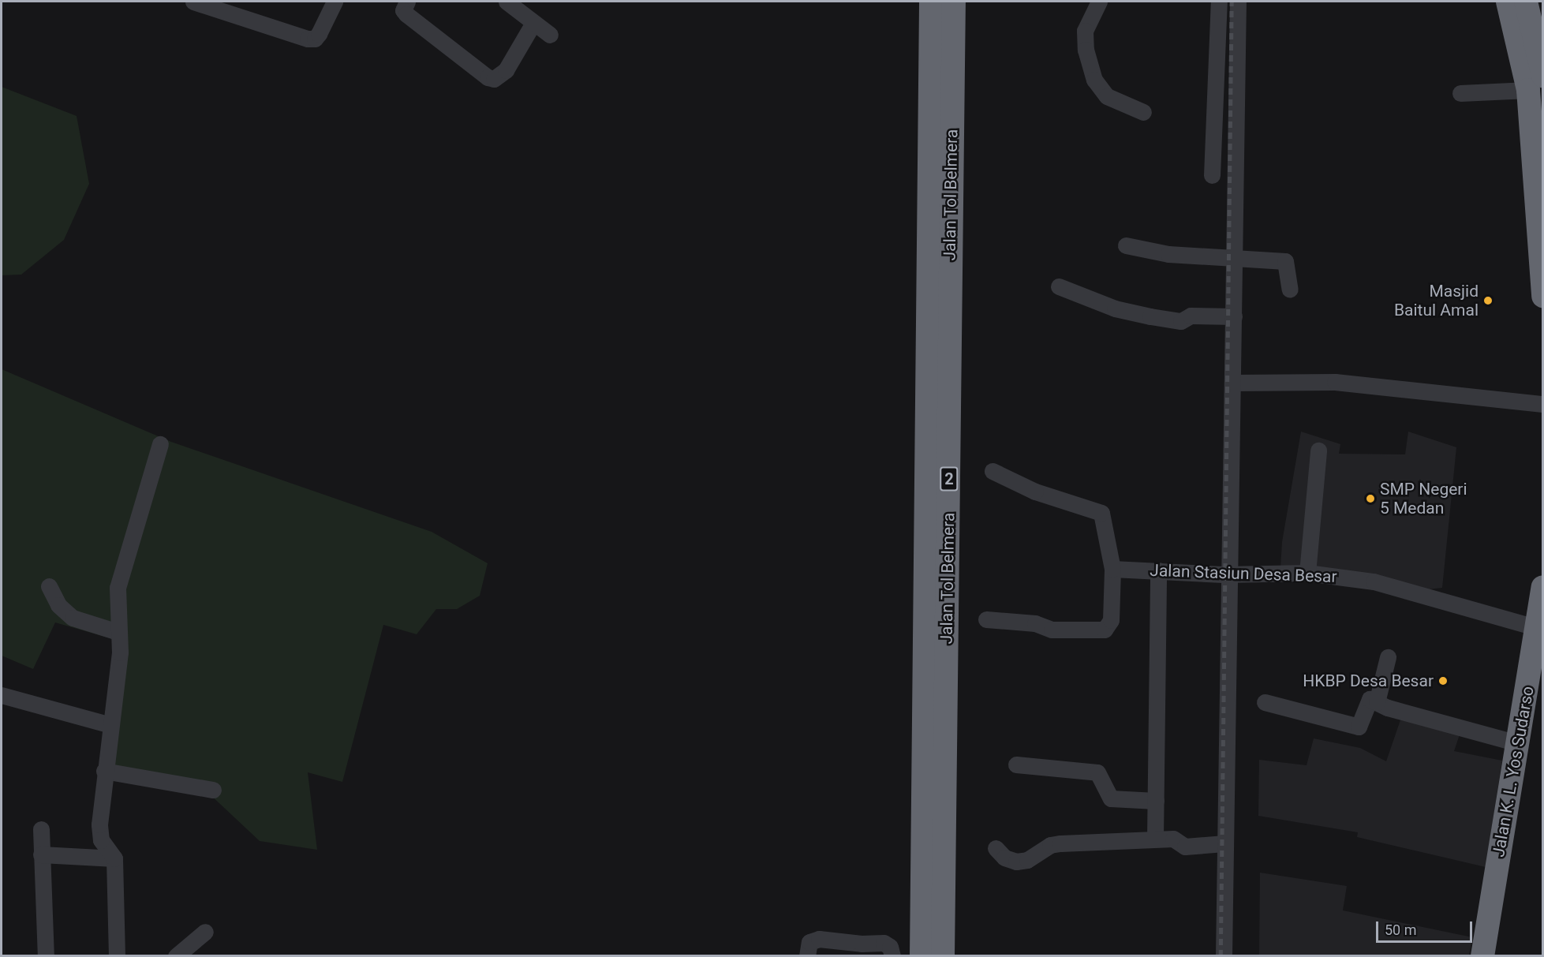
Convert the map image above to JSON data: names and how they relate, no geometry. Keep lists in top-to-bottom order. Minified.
{"streets":{"highway":["Jalan Tol Belmera","2","Jalan K. L. Yos Sudarso"],"street":["Jalan Stasiun Desa Besar"]},"crossings":[["Jalan Stasiun Desa Besar","Jalan K. L. Yos Sudarso"]],"places":["Masjid Baitul Amal","SMP Negeri 5 Medan","HKBP Desa Besar"],"scale_bar":"50 m"}
